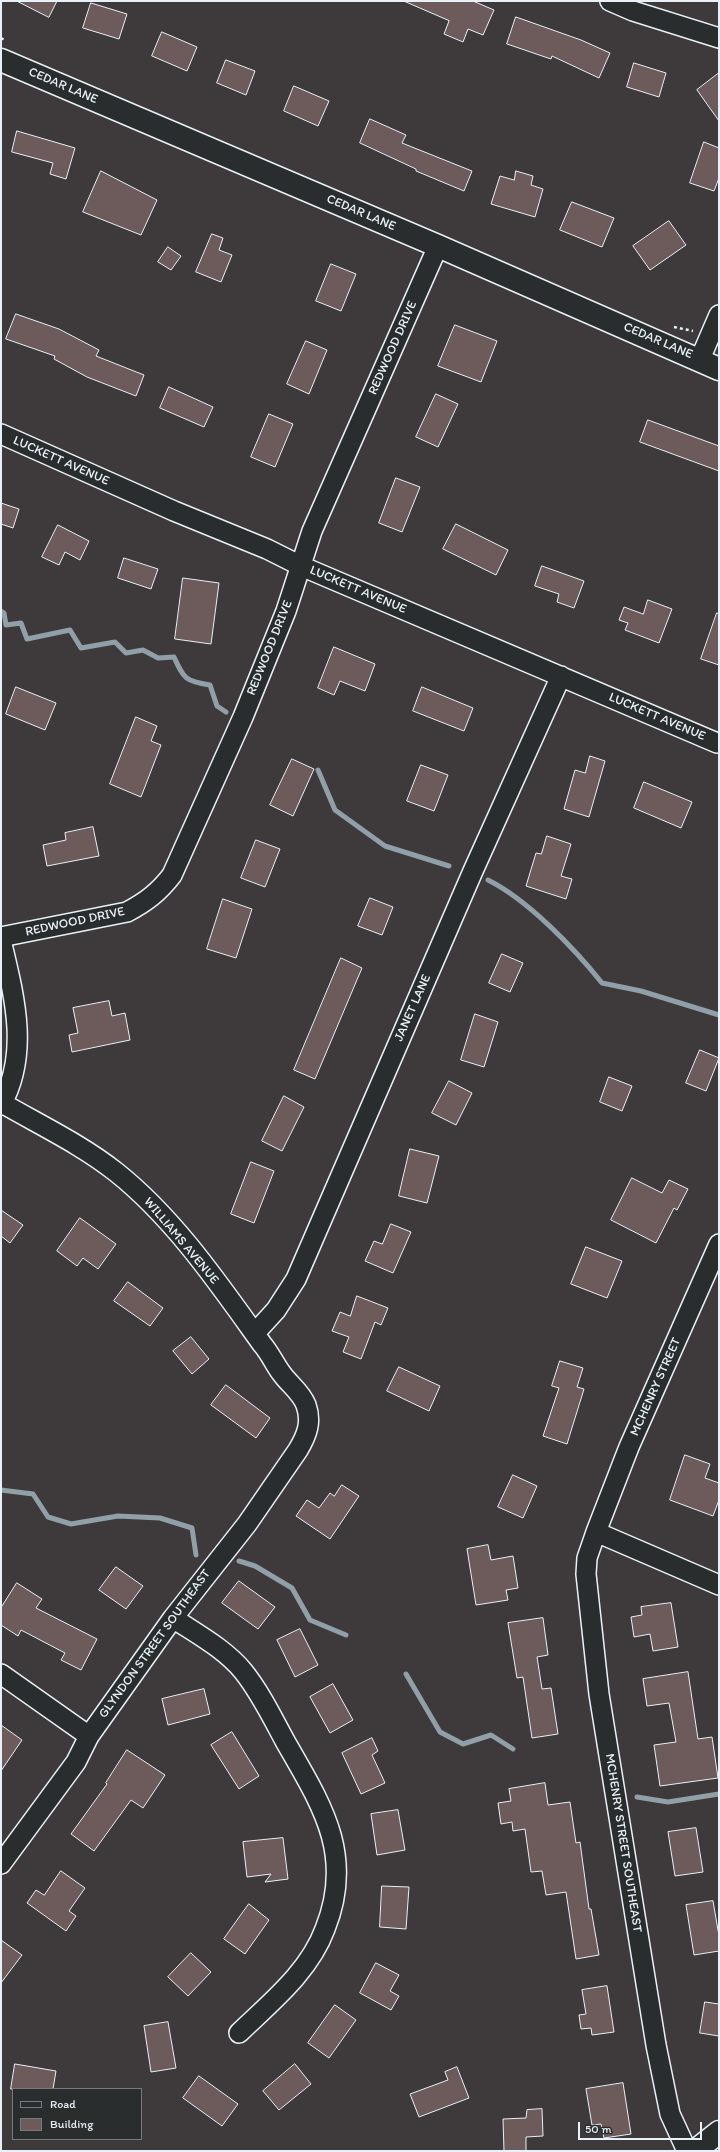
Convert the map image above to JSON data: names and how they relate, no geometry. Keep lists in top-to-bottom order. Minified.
{"streets":{"main road":["CEDAR LANE"],"street":["REDWOOD DRIVE","LUCKETT AVENUE","JANET LANE","WILLIAMS AVENUE","MCHENRY STREET","GLYNDON STREET SOUTHEAST","MCHENRY STREET SOUTHEAST"]},"crossings":[["CEDAR LANE","REDWOOD DRIVE"],["REDWOOD DRIVE","LUCKETT AVENUE"],["REDWOOD DRIVE","WILLIAMS AVENUE"],["LUCKETT AVENUE","JANET LANE"],["JANET LANE","WILLIAMS AVENUE"],["WILLIAMS AVENUE","GLYNDON STREET SOUTHEAST"],["MCHENRY STREET","MCHENRY STREET SOUTHEAST"]],"legend":["Road","Building"],"scale_bar":"50 m"}
